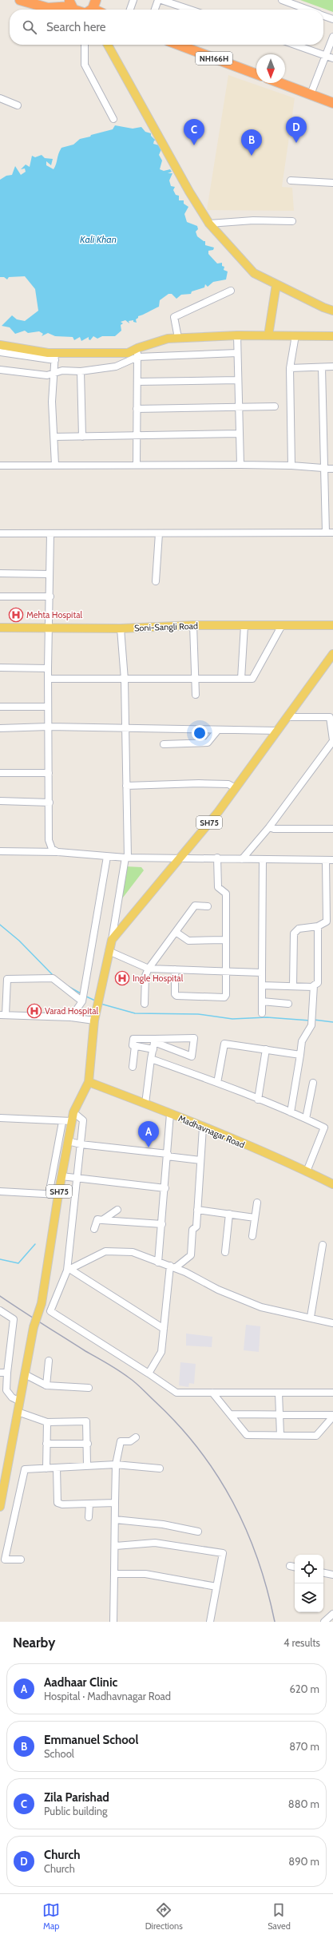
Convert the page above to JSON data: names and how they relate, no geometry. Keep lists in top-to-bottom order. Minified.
{"streets":{"highway":["NH166H"],"main road":["Soni-Sangli Road","SH75","Madhavnagar Road"]},"crossings":[["SH75","Madhavnagar Road"]],"water":["Kali Khan"],"places":{"hospital":["Mehta Hospital","Ingle Hospital","Varad Hospital"]},"north":"bottom","page":{"search":"Search here","pins":["D","C","B","A"],"heading":["Nearby","4 results"],"list":[{"mark":"A","name":"Aadhaar Clinic","note":"Hospital · Madhavnagar Road","value":"620 m"},{"mark":"B","name":"Emmanuel School","note":"School","value":"870 m"},{"mark":"C","name":"Zila Parishad","note":"Public building","value":"880 m"},{"mark":"D","name":"Church","note":"Church","value":"890 m"}],"nav":["Map","Directions","Saved"]}}
